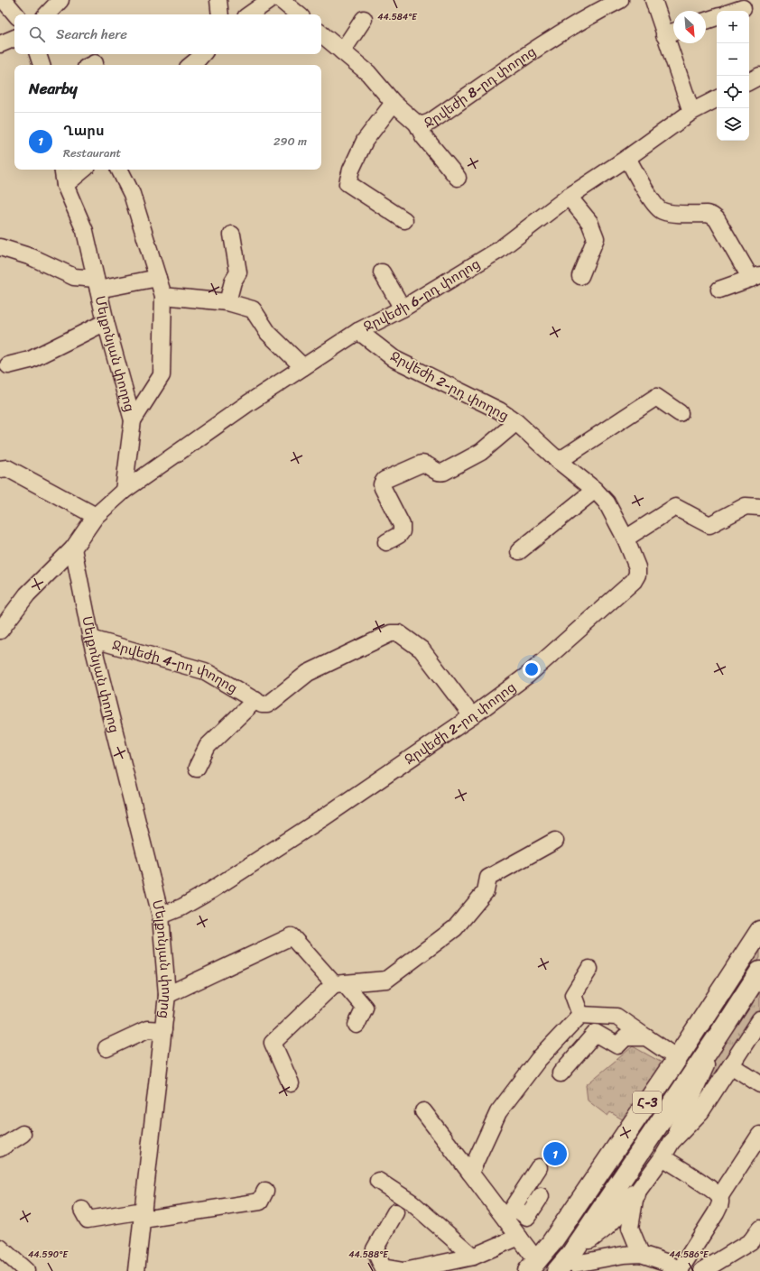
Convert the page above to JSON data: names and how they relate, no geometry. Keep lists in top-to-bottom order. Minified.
{"streets":{"main road":["Հ-3"],"street":["Ջրվեժի 8-րդ փողոց","Ջրվեժի 6-րդ փողոց","Մելքոնյան փողոց","Ջրվեժի 2-րդ փողոց","Ջրվեժի 4-րդ փողոց"]},"crossings":[["Ջրվեժի 6-րդ փողոց","Մելքոնյան փողոց"],["Ջրվեժի 6-րդ փողոց","Ջրվեժի 2-րդ փողոց"],["Մելքոնյան փողոց","Ջրվեժի 2-րդ փողոց"],["Մելքոնյան փողոց","Ջրվեժի 4-րդ փողոց"],["Ջրվեժի 2-րդ փողոց","Ջրվեժի 4-րդ փողոց"]],"north":"bottom right","page":{"map_buttons":["+","−"],"search":"Search here","heading":"Nearby","list":[{"mark":"1","name":"Ղարս","note":"Restaurant","value":"290 m"}],"pins":"1"},"coordinates":["44.584°E","44.590°E","44.588°E","44.586°E"]}
